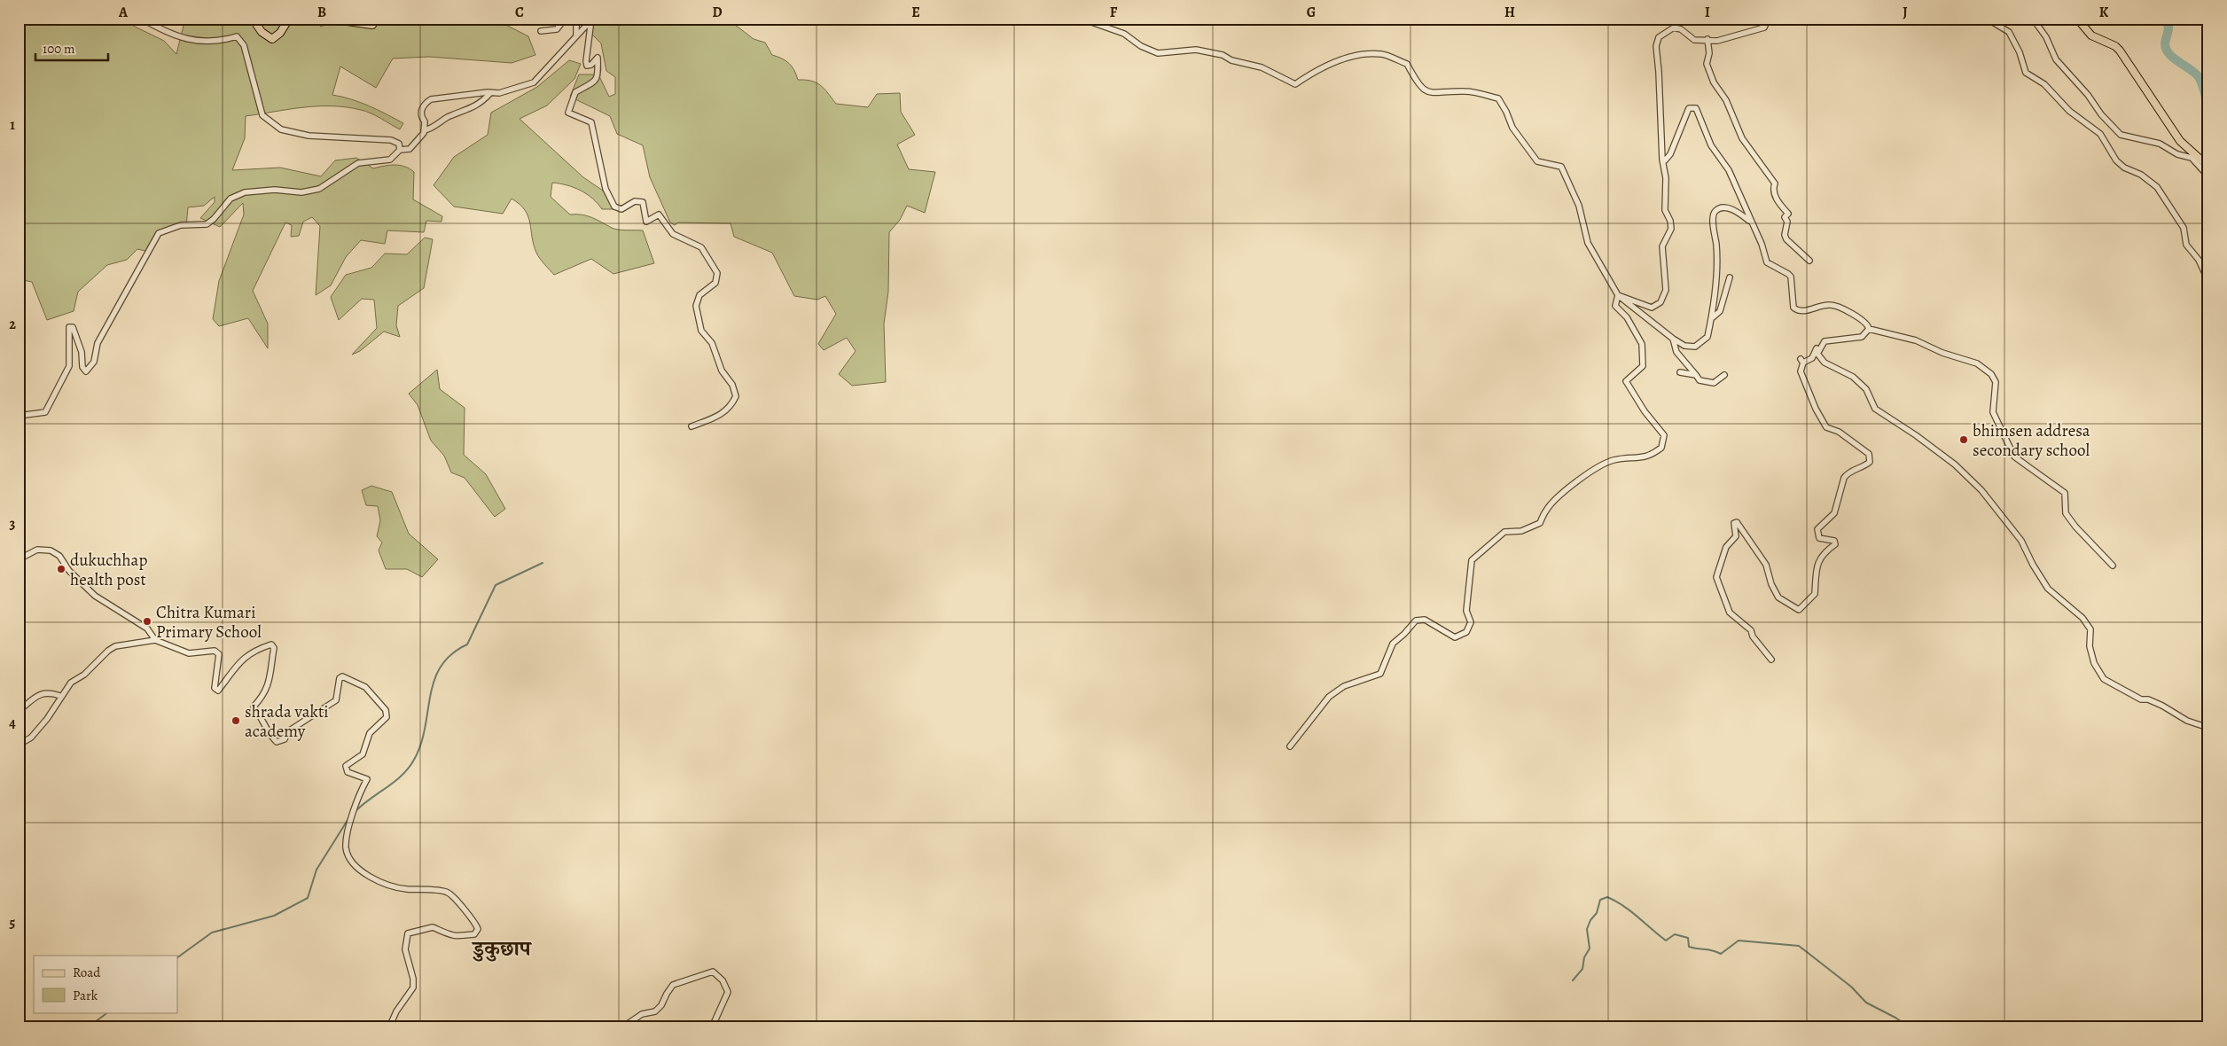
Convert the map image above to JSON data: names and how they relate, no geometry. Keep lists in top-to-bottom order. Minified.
{"districts":["डुकुछाप"],"places":["bhimsen addresa secondary school","dukuchhap health post","Chitra Kumari Primary School","shrada vakti academy"],"legend":["Road","Park"],"scale_bar":"100 m","grid":{"columns":["A","B","C","D","E","F","G","H","I","J","K"],"rows":["1","2","3","4","5"]}}
